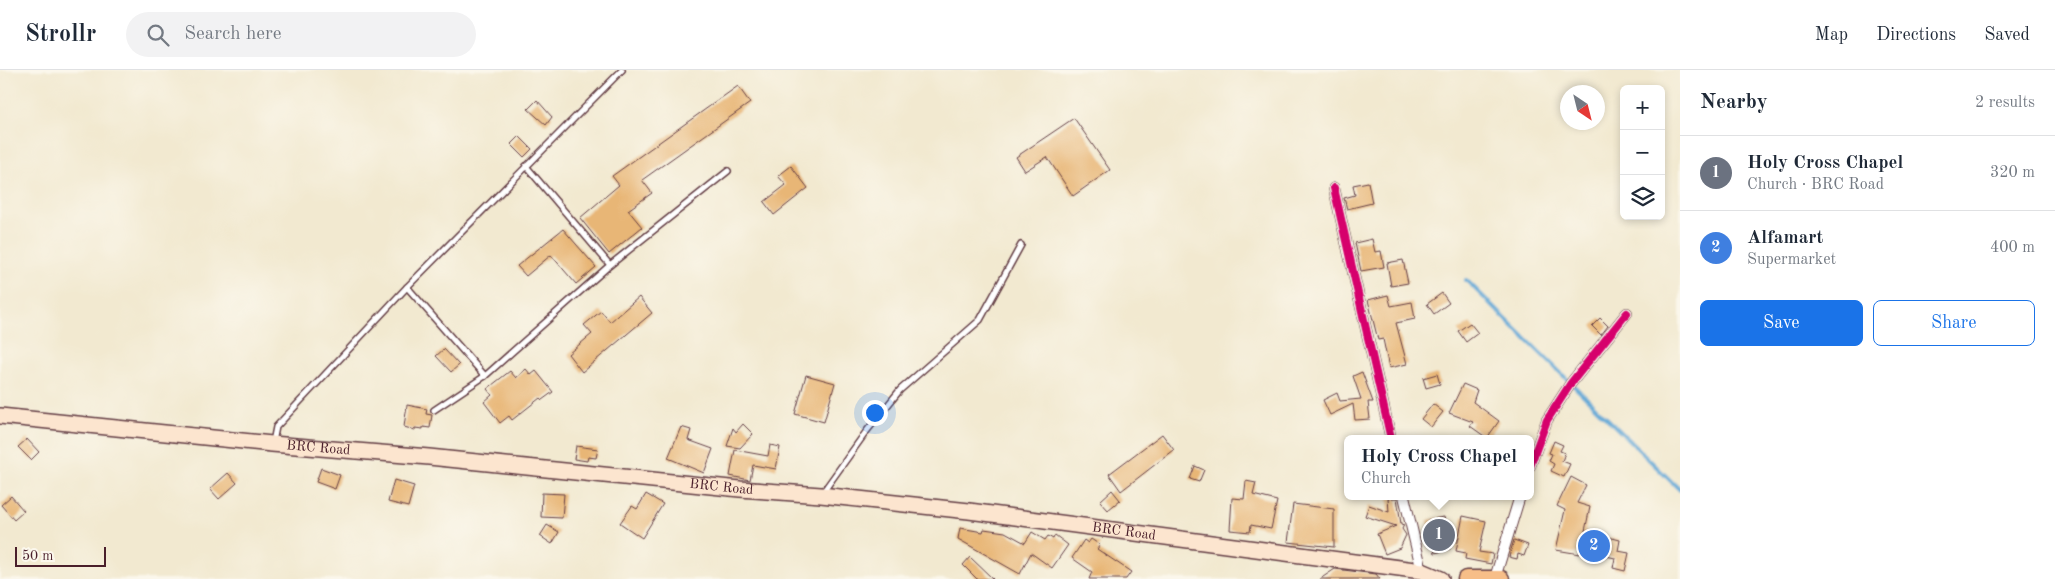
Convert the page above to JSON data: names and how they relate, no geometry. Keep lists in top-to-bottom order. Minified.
{"streets":{"main road":["BRC Road"]},"scale_bar":"50 m","north":"bottom right","page":{"header":"Strollr","search":"Search here","nav":["Map","Directions","Saved"],"heading":["Nearby","2 results"],"map_buttons":["+","−"],"list":[{"mark":"1","name":"Holy Cross Chapel","note":"Church · BRC Road","value":"320 m"},{"mark":"2","name":"Alfamart","note":"Supermarket","value":"400 m"}],"buttons":["Save","Share"],"popup":["Holy Cross Chapel","Church"],"pins":["1","2"],"scale":"50 m"}}
